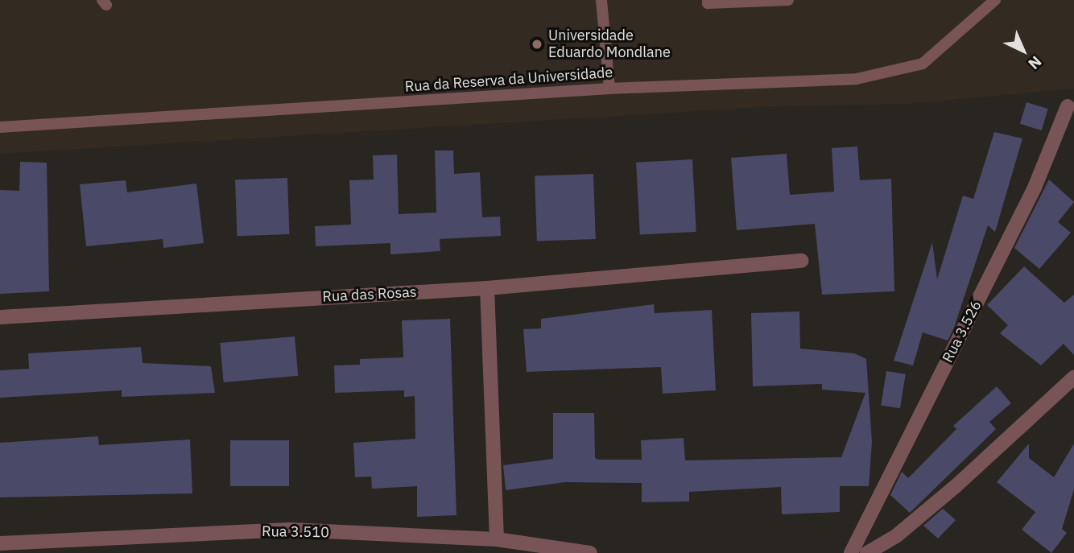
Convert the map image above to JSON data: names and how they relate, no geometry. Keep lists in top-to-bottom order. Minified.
{"streets":{"street":["Rua das Rosas","Rua 3.526","Rua 3.510"],"lane":["Rua da Reserva da Universidade"]},"places":["Universidade Eduardo Mondlane"],"north":"bottom right"}
